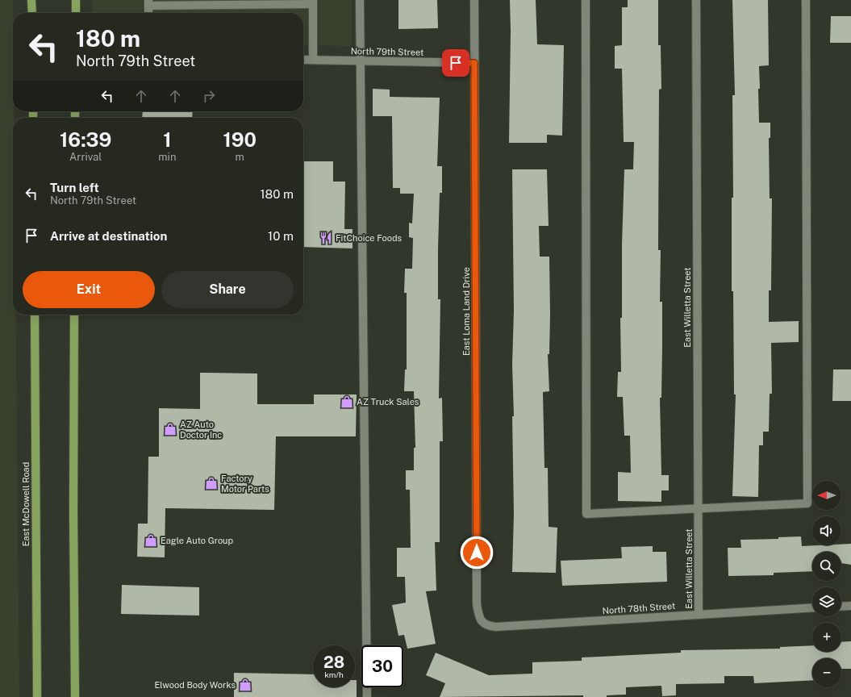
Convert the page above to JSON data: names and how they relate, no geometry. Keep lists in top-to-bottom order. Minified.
{"streets":{"main road":["East McDowell Road"],"street":["North 79th Street","East Willetta Street","East Loma Land Drive","North 78th Street"]},"crossings":[["North 79th Street","East Loma Land Drive"],["East Willetta Street","North 78th Street"],["East Loma Land Drive","North 78th Street"]],"places":{"restaurant":["FitChoice Foods"],"shop":["AZ Truck Sales","AZ Auto Doctor Inc","Factory Motor Parts","Eagle Auto Group","Elwood Body Works"]},"north":"left","page":{"turn":["180 m","North 79th Street"],"eta":["16:39","Arrival","1","min","190","m"],"list":[{"name":"Turn left","note":"North 79th Street","value":"180 m"},{"name":"Arrive at destination","value":"10 m"}],"buttons":["Exit","Share"],"map_buttons":["+","−"],"speed":"28 km/h","limit":"30"}}
